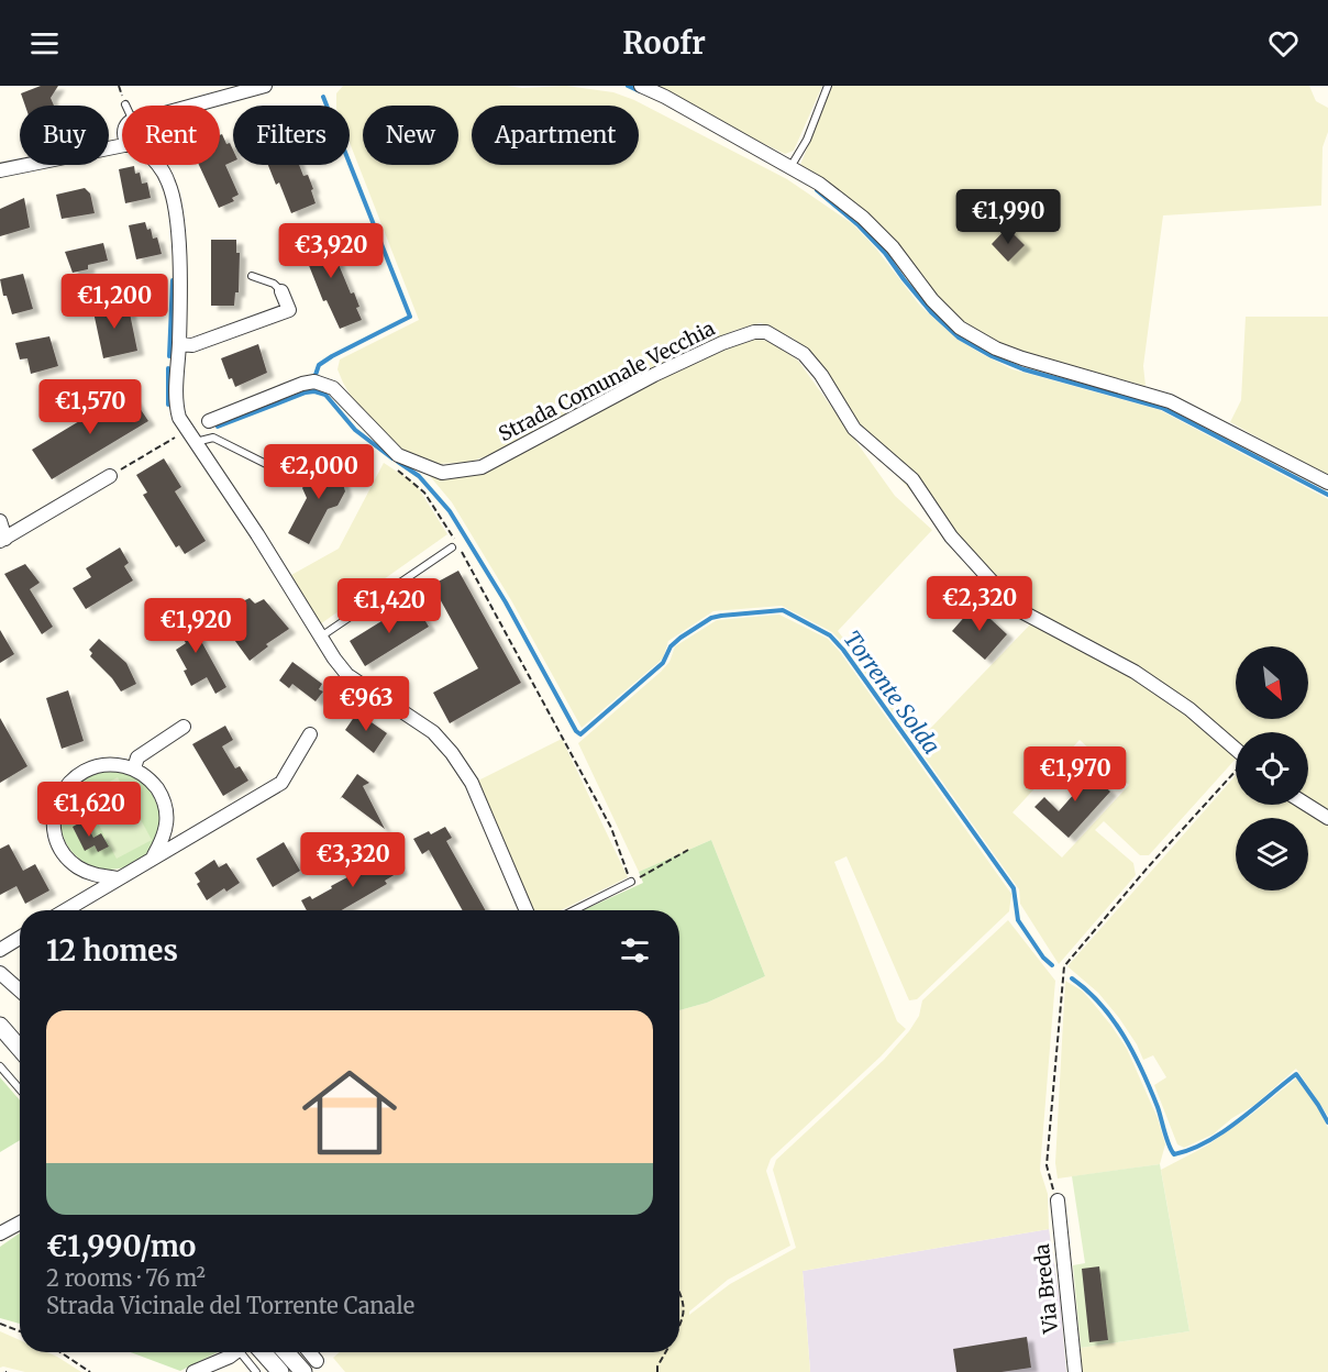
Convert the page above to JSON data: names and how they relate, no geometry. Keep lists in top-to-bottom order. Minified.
{"streets":{"street":["Strada Comunale Vecchia","Via Breda"]},"water":["Torrente Solda"],"north":"bottom right","page":{"header":"Roofr","chip":["Buy","Rent","Filters","New","Apartment"],"price":["€1,990","€3,920","€1,200","€1,570","€2,000","€2,320","€1,420","€1,920","€963","€1,970","€1,620","€3,320"],"heading":"12 homes","list":[{"name":"€1,990/mo","note":"2 rooms · 76 m² · Strada Vicinale del Torrente Canale"}]}}
